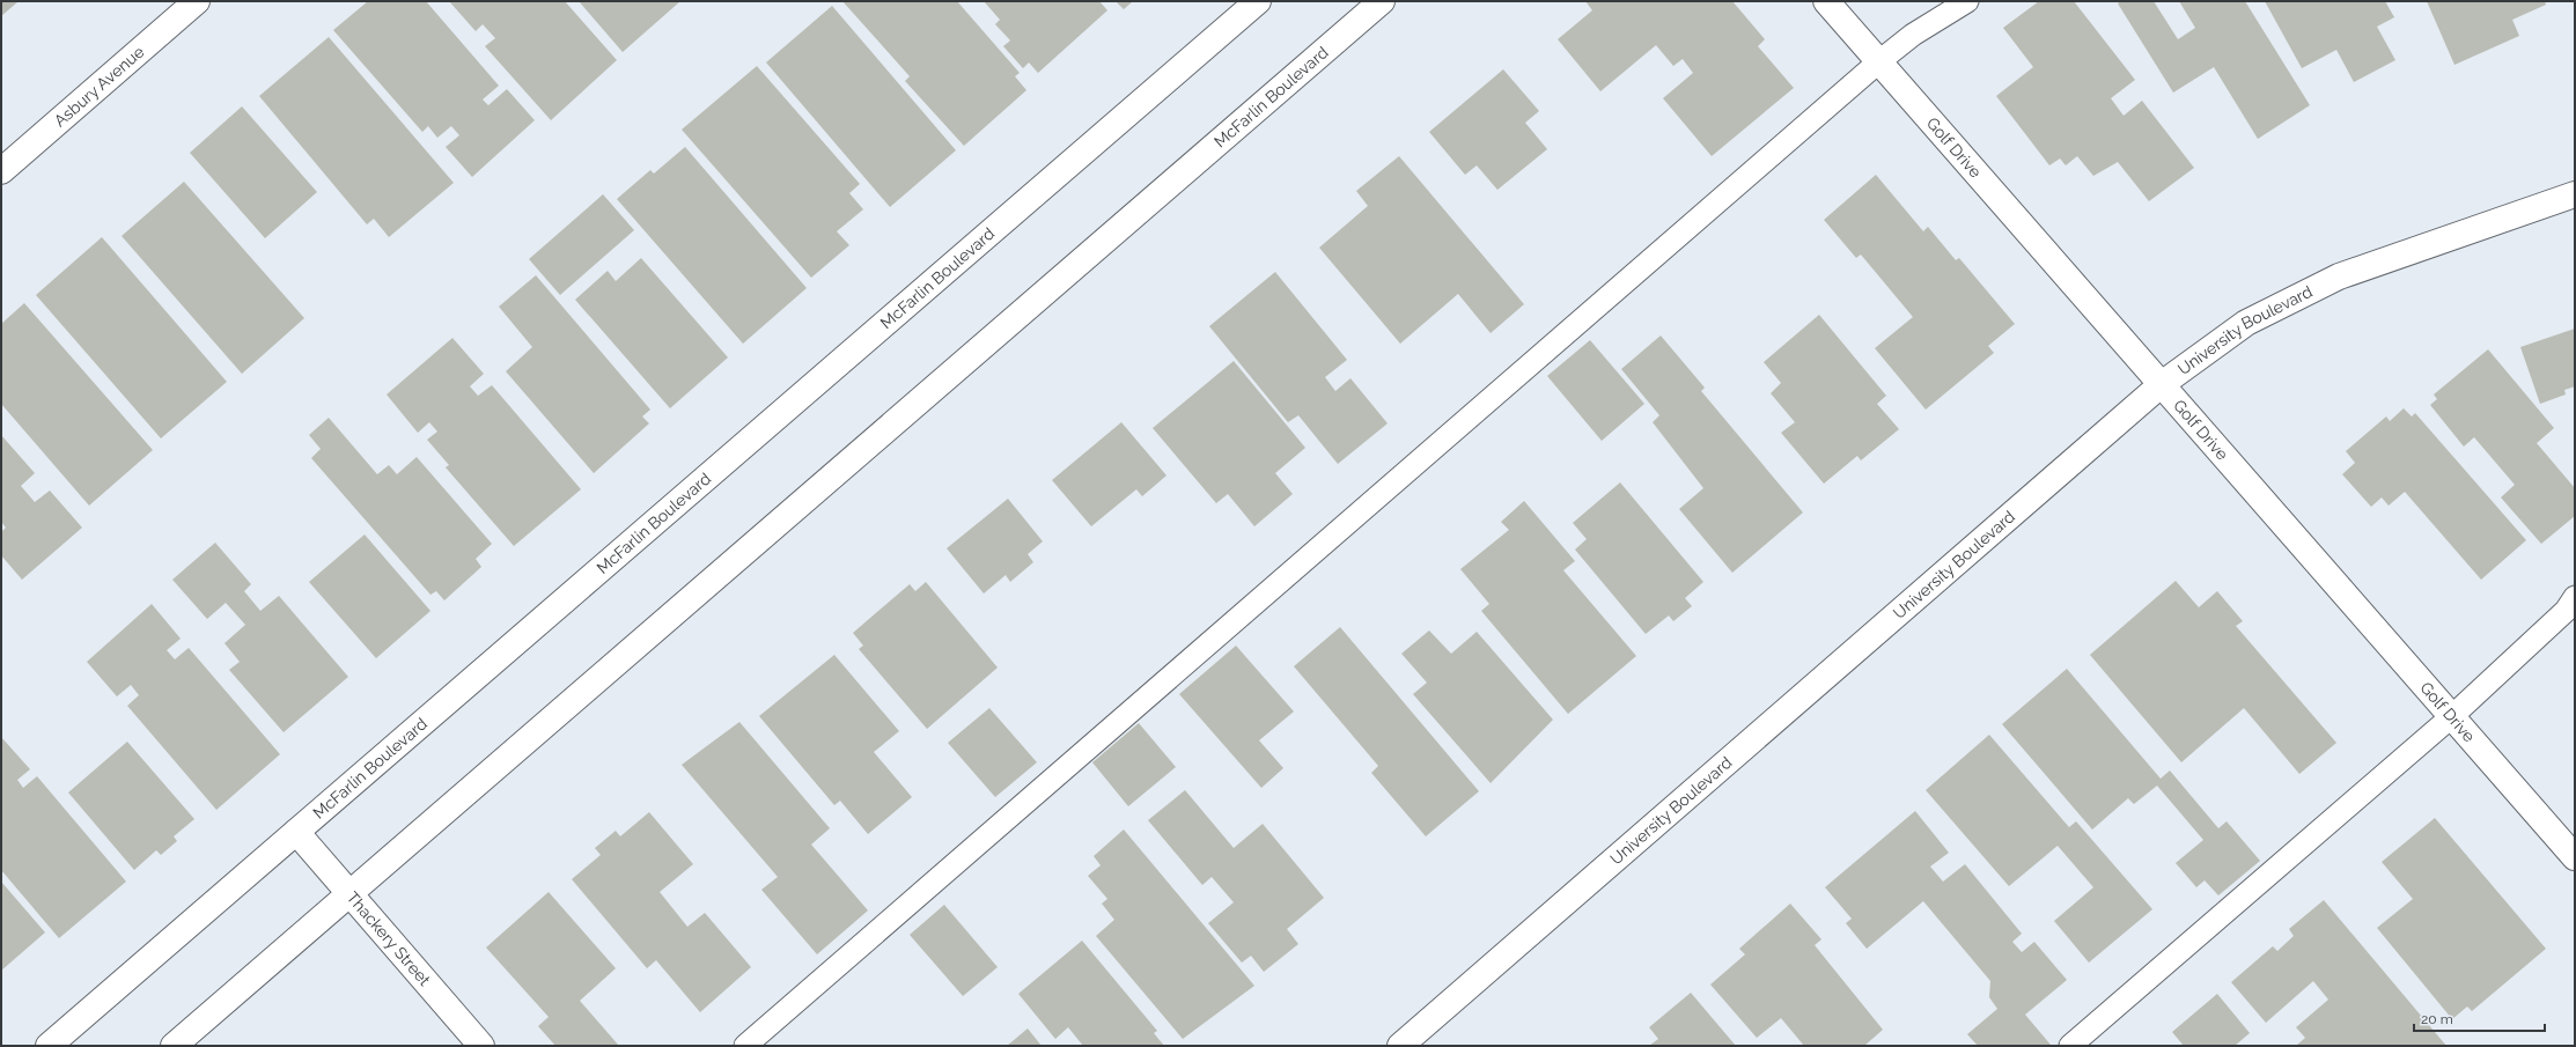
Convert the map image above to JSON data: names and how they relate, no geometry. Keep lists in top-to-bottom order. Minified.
{"streets":{"street":["Asbury Avenue","McFarlin Boulevard","Golf Drive","University Boulevard","Thackery Street"]},"crossings":[["McFarlin Boulevard","Thackery Street"],["Golf Drive","University Boulevard"]],"scale_bar":"20 m"}
